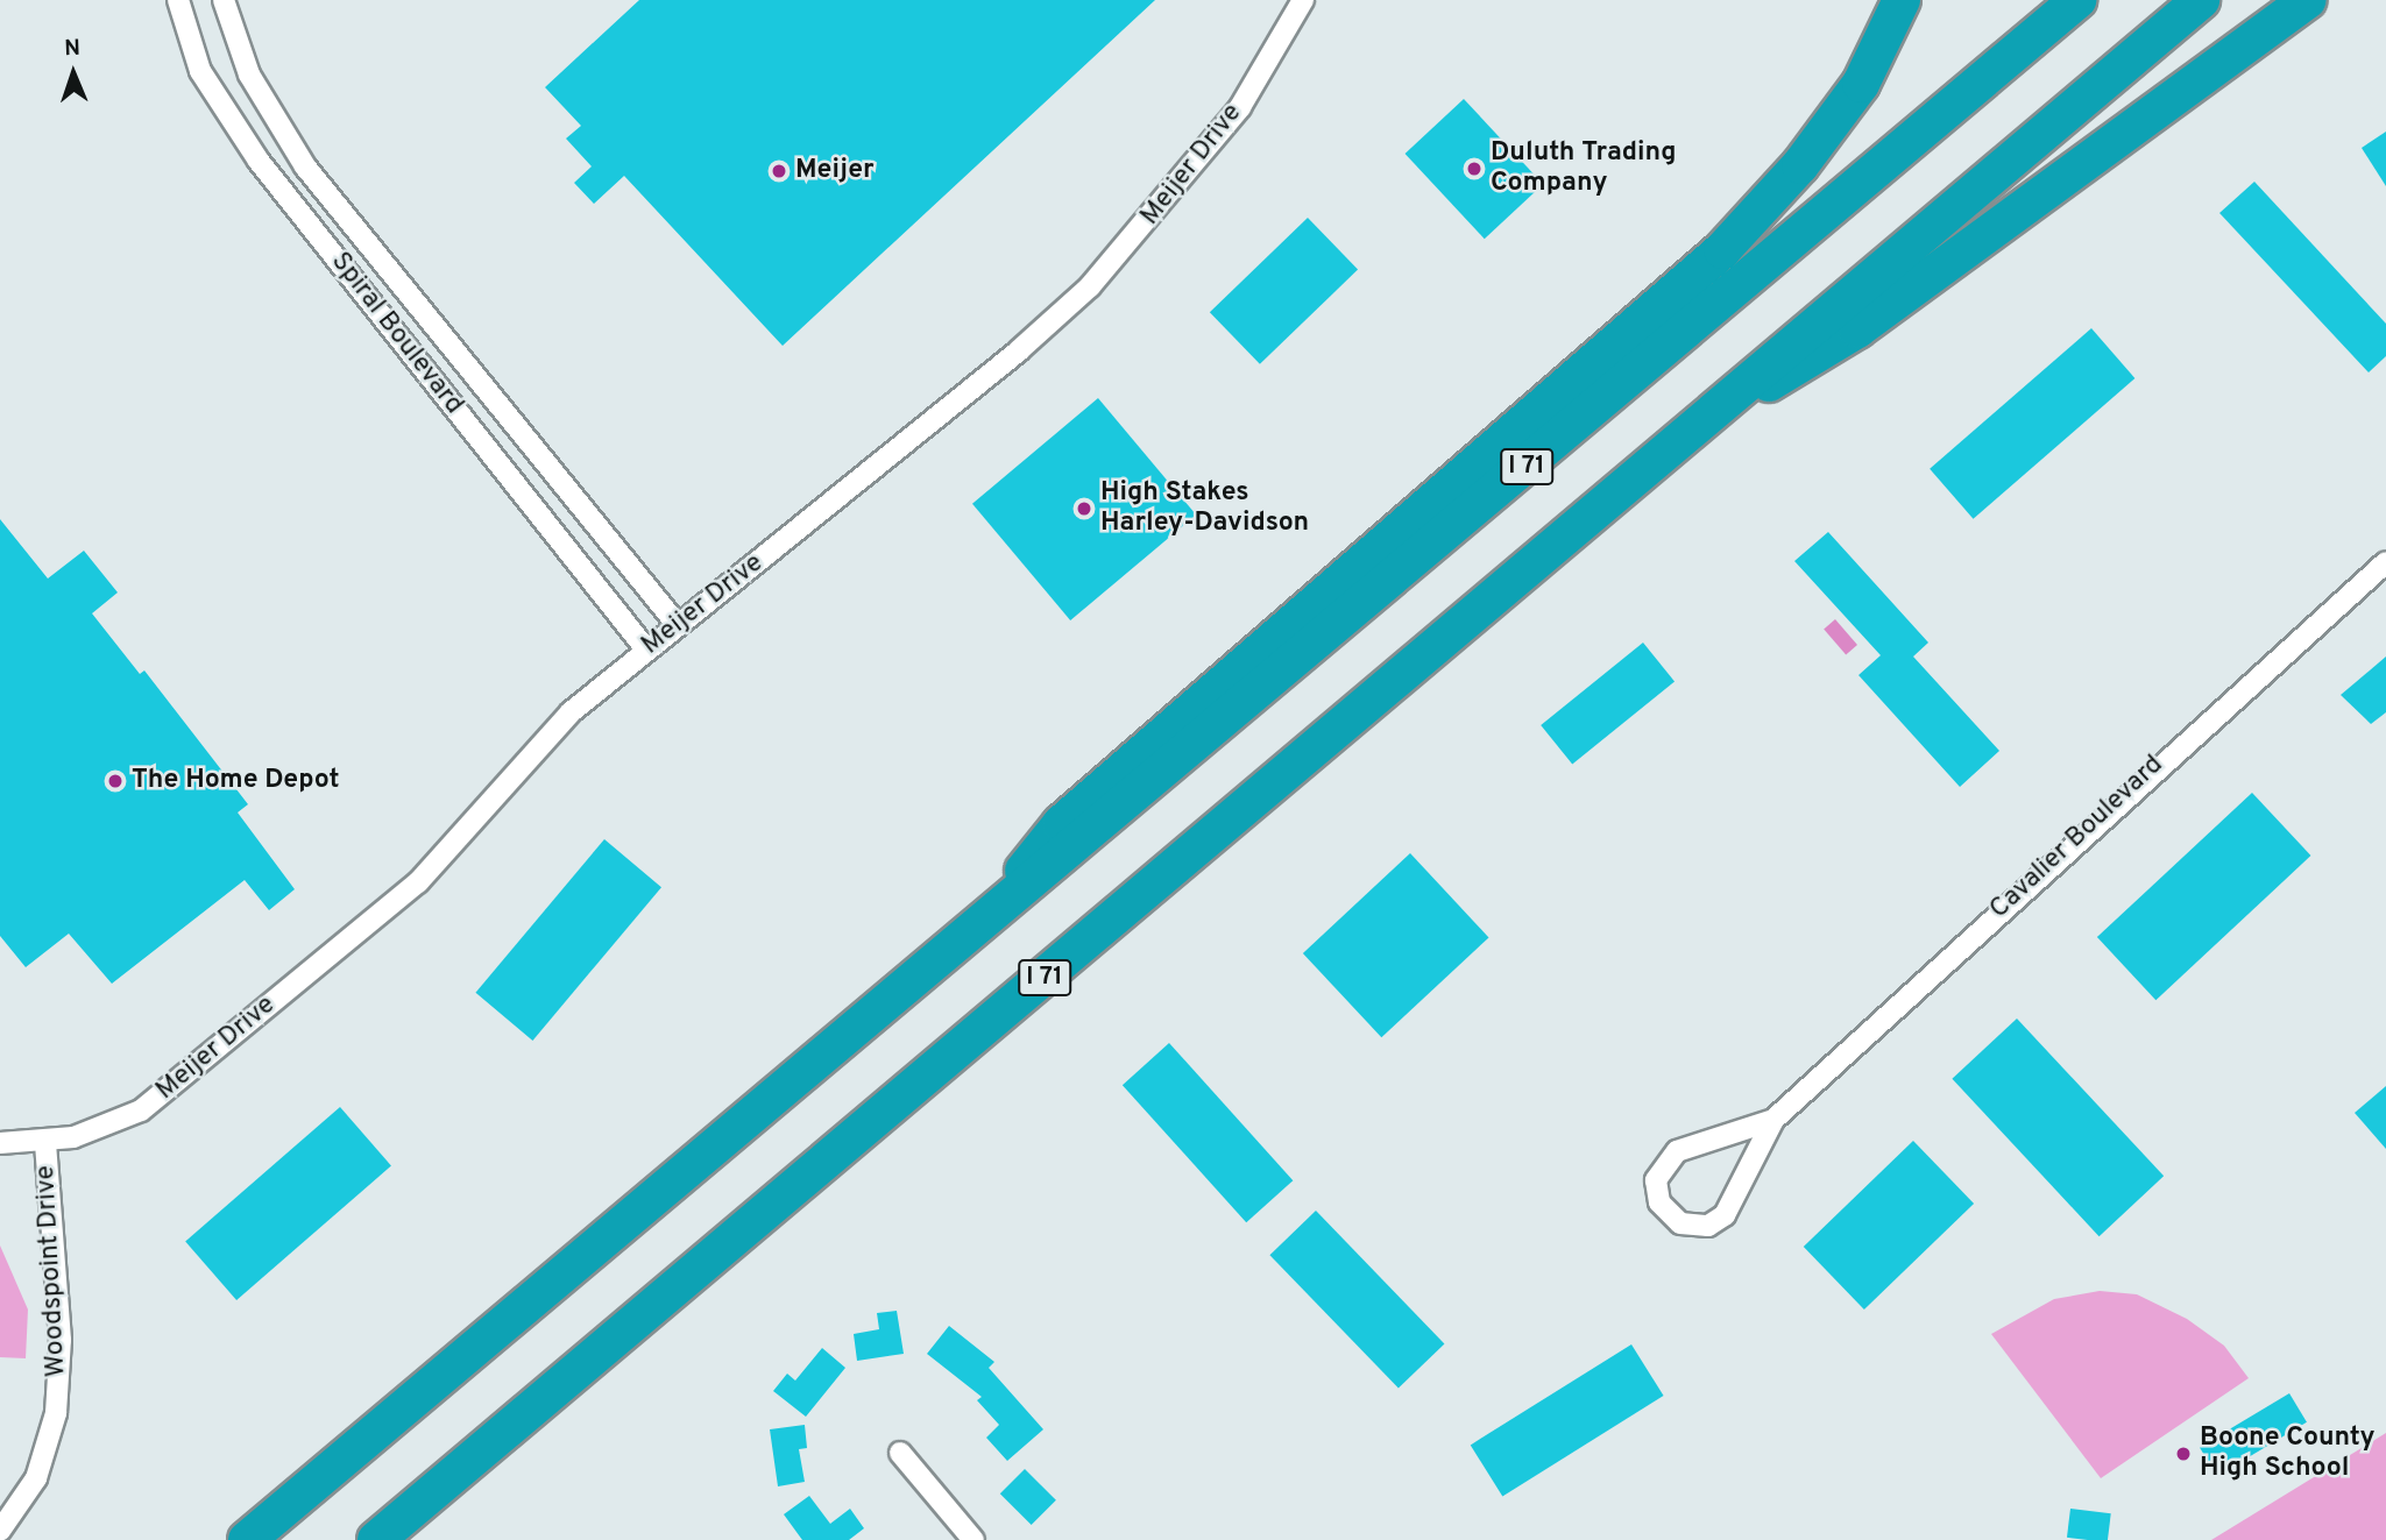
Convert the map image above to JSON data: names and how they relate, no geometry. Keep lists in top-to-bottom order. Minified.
{"streets":{"highway":["I 71"],"street":["Meijer Drive","Spiral Boulevard","Cavalier Boulevard","Woodspoint Drive"]},"crossings":[["Meijer Drive","Spiral Boulevard"],["Meijer Drive","Woodspoint Drive"]],"places":["Duluth Trading Company","Meijer","High Stakes Harley-Davidson","The Home Depot","Boone County High School"],"north":"top"}
